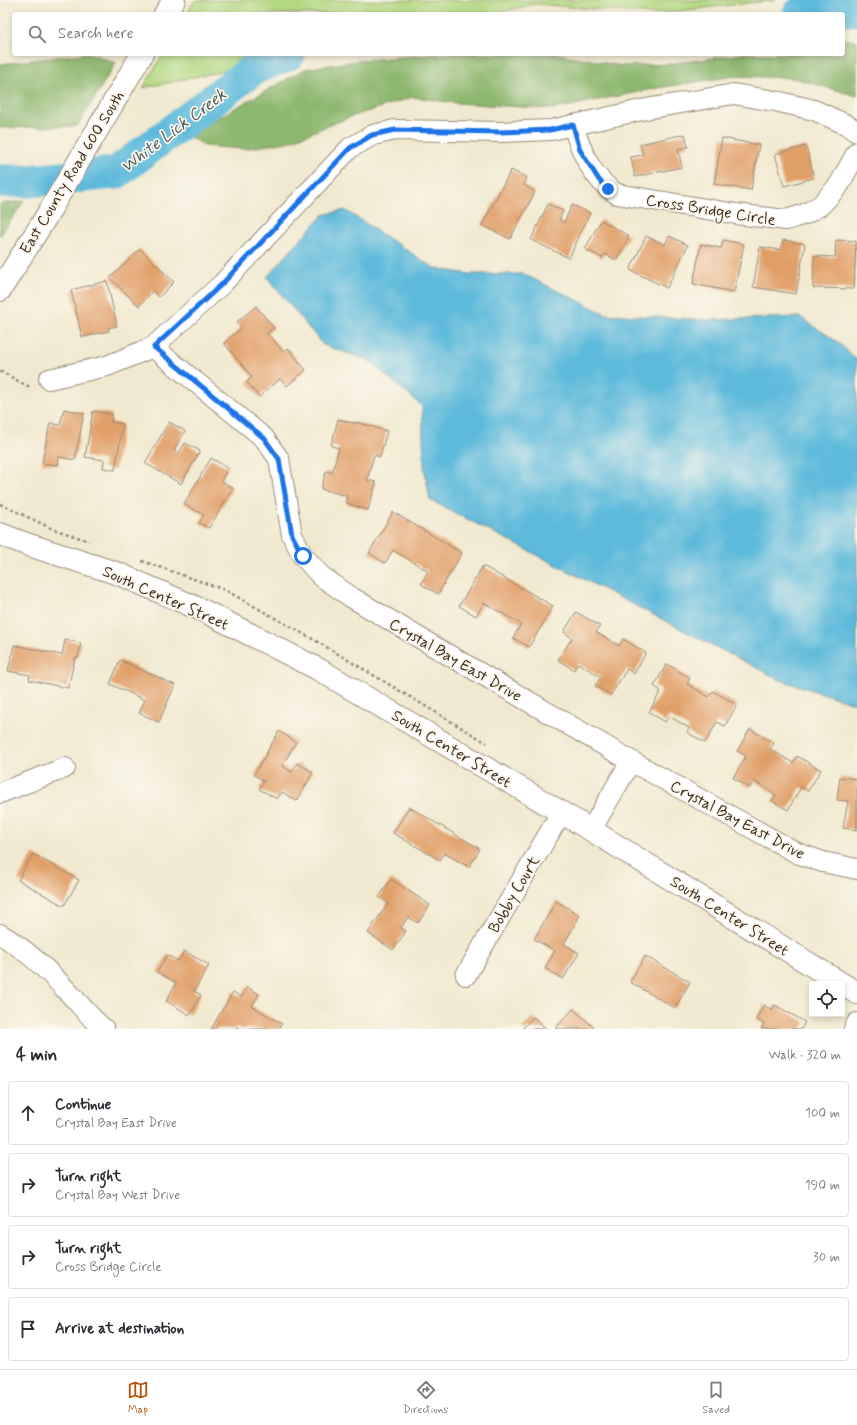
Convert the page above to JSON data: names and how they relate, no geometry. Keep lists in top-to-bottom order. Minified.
{"streets":{"main road":["East County Road 600 South","South Center Street"],"street":["Cross Bridge Circle","Crystal Bay East Drive","Bobby Court"]},"crossings":[["South Center Street","Bobby Court"]],"water":["White Lick Creek"],"page":{"search":"Search here","heading":["4 min","Walk · 320 m"],"list":[["Continue","Crystal Bay East Drive","100 m"],["Turn right","Crystal Bay West Drive","190 m"],["Turn right","Cross Bridge Circle","30 m"],"Arrive at destination"],"nav":["Map","Directions","Saved"]}}
